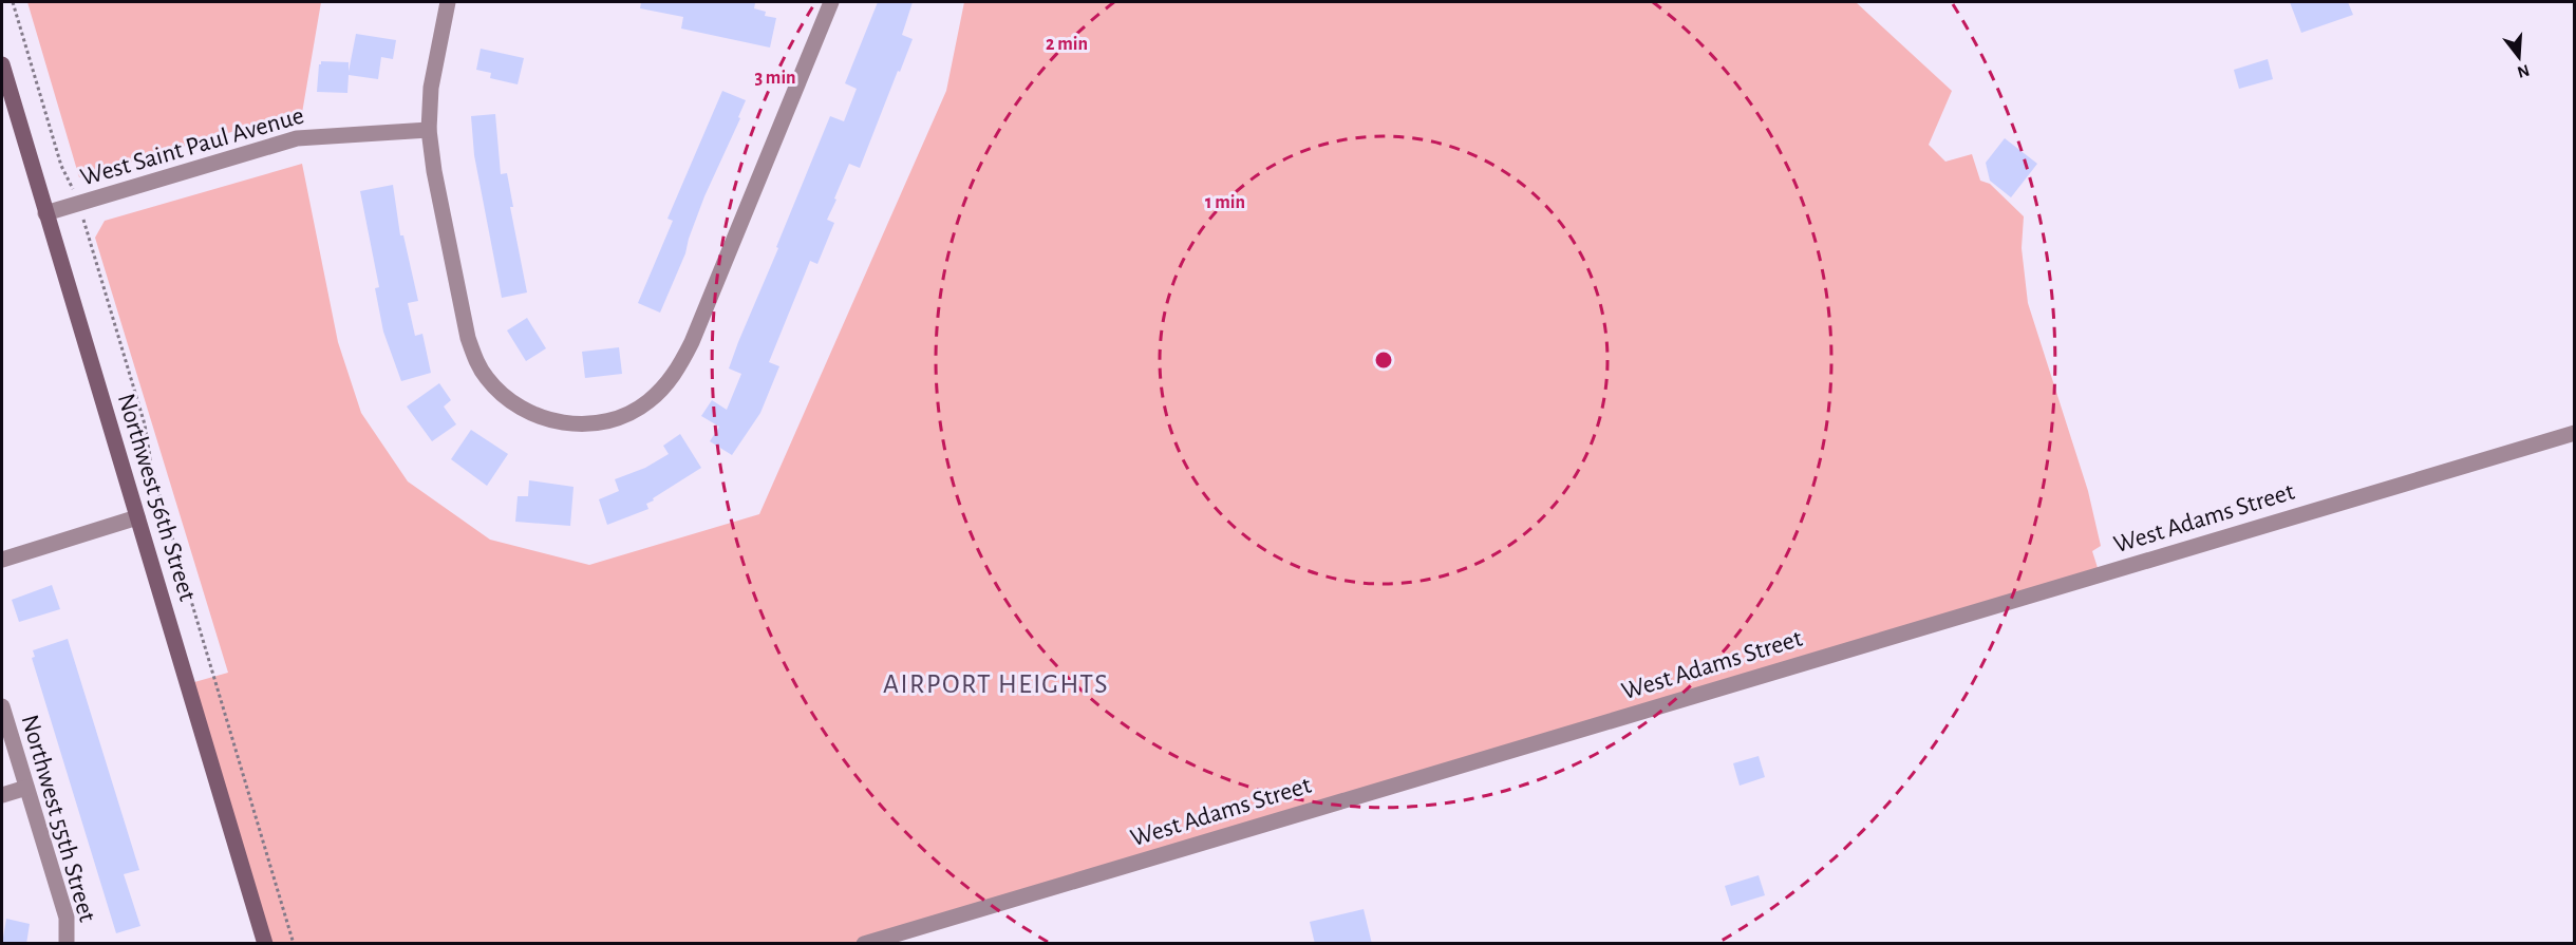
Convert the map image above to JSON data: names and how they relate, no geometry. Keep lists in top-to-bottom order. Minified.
{"streets":{"main road":["Northwest 56th Street"],"street":["West Saint Paul Avenue","West Adams Street","Northwest 55th Street"]},"crossings":[["West Saint Paul Avenue","Northwest 56th Street"]],"districts":["AIRPORT HEIGHTS"],"north":"bottom","rings":["2 min","3 min","1 min"]}
